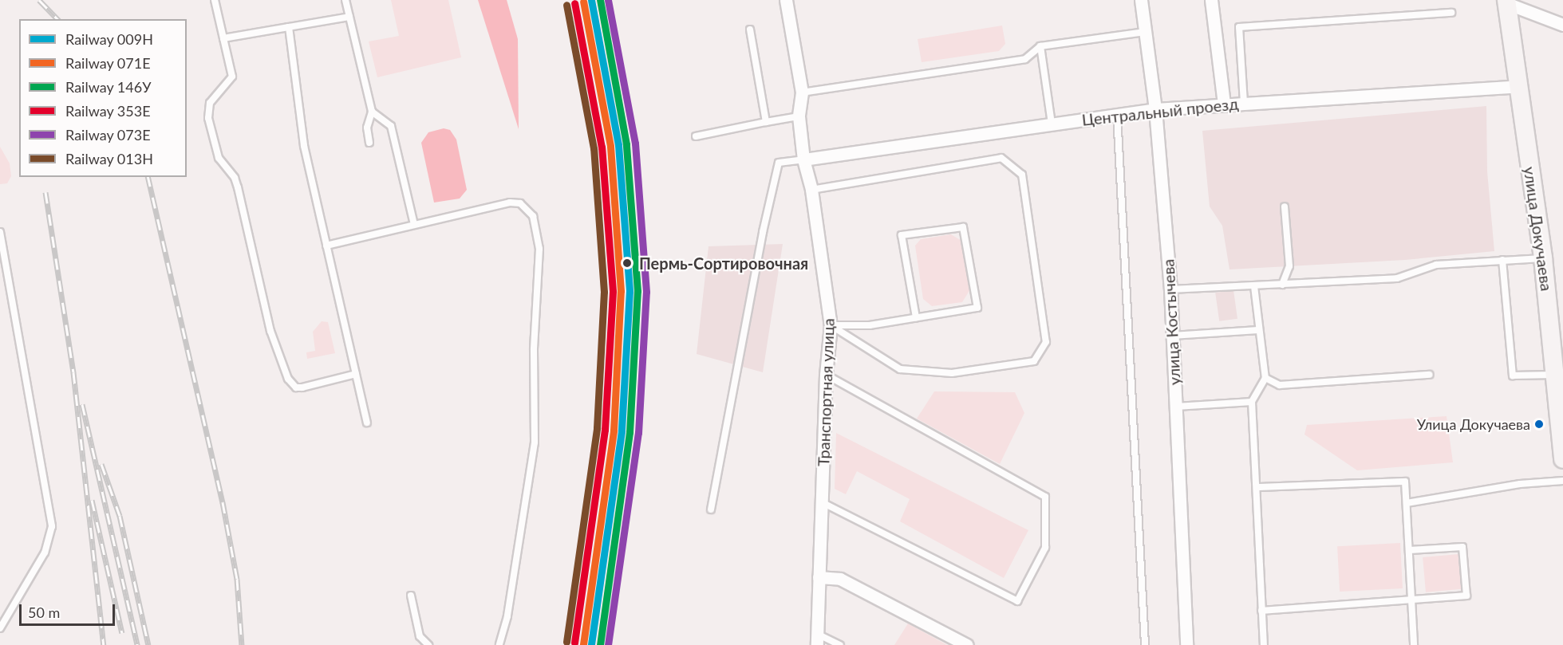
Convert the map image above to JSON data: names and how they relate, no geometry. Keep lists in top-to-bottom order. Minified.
{"streets":{"main road":["улица Докучаева"],"street":["Центральный проезд","улица Костычева","Транспортная улица"]},"crossings":[["Центральный проезд","улица Докучаева"],["Центральный проезд","улица Костычева"],["Центральный проезд","Транспортная улица"]],"places":["Пермь-Сортировочная","Улица Докучаева"],"lines":["rail line 009Н","rail line 146У","rail line 073Е","rail line 071Е","rail line 353Е","rail line 013Н"],"legend":["Railway 009Н","Railway 071Е","Railway 146У","Railway 353Е","Railway 073Е","Railway 013Н"],"scale_bar":"50 m"}
